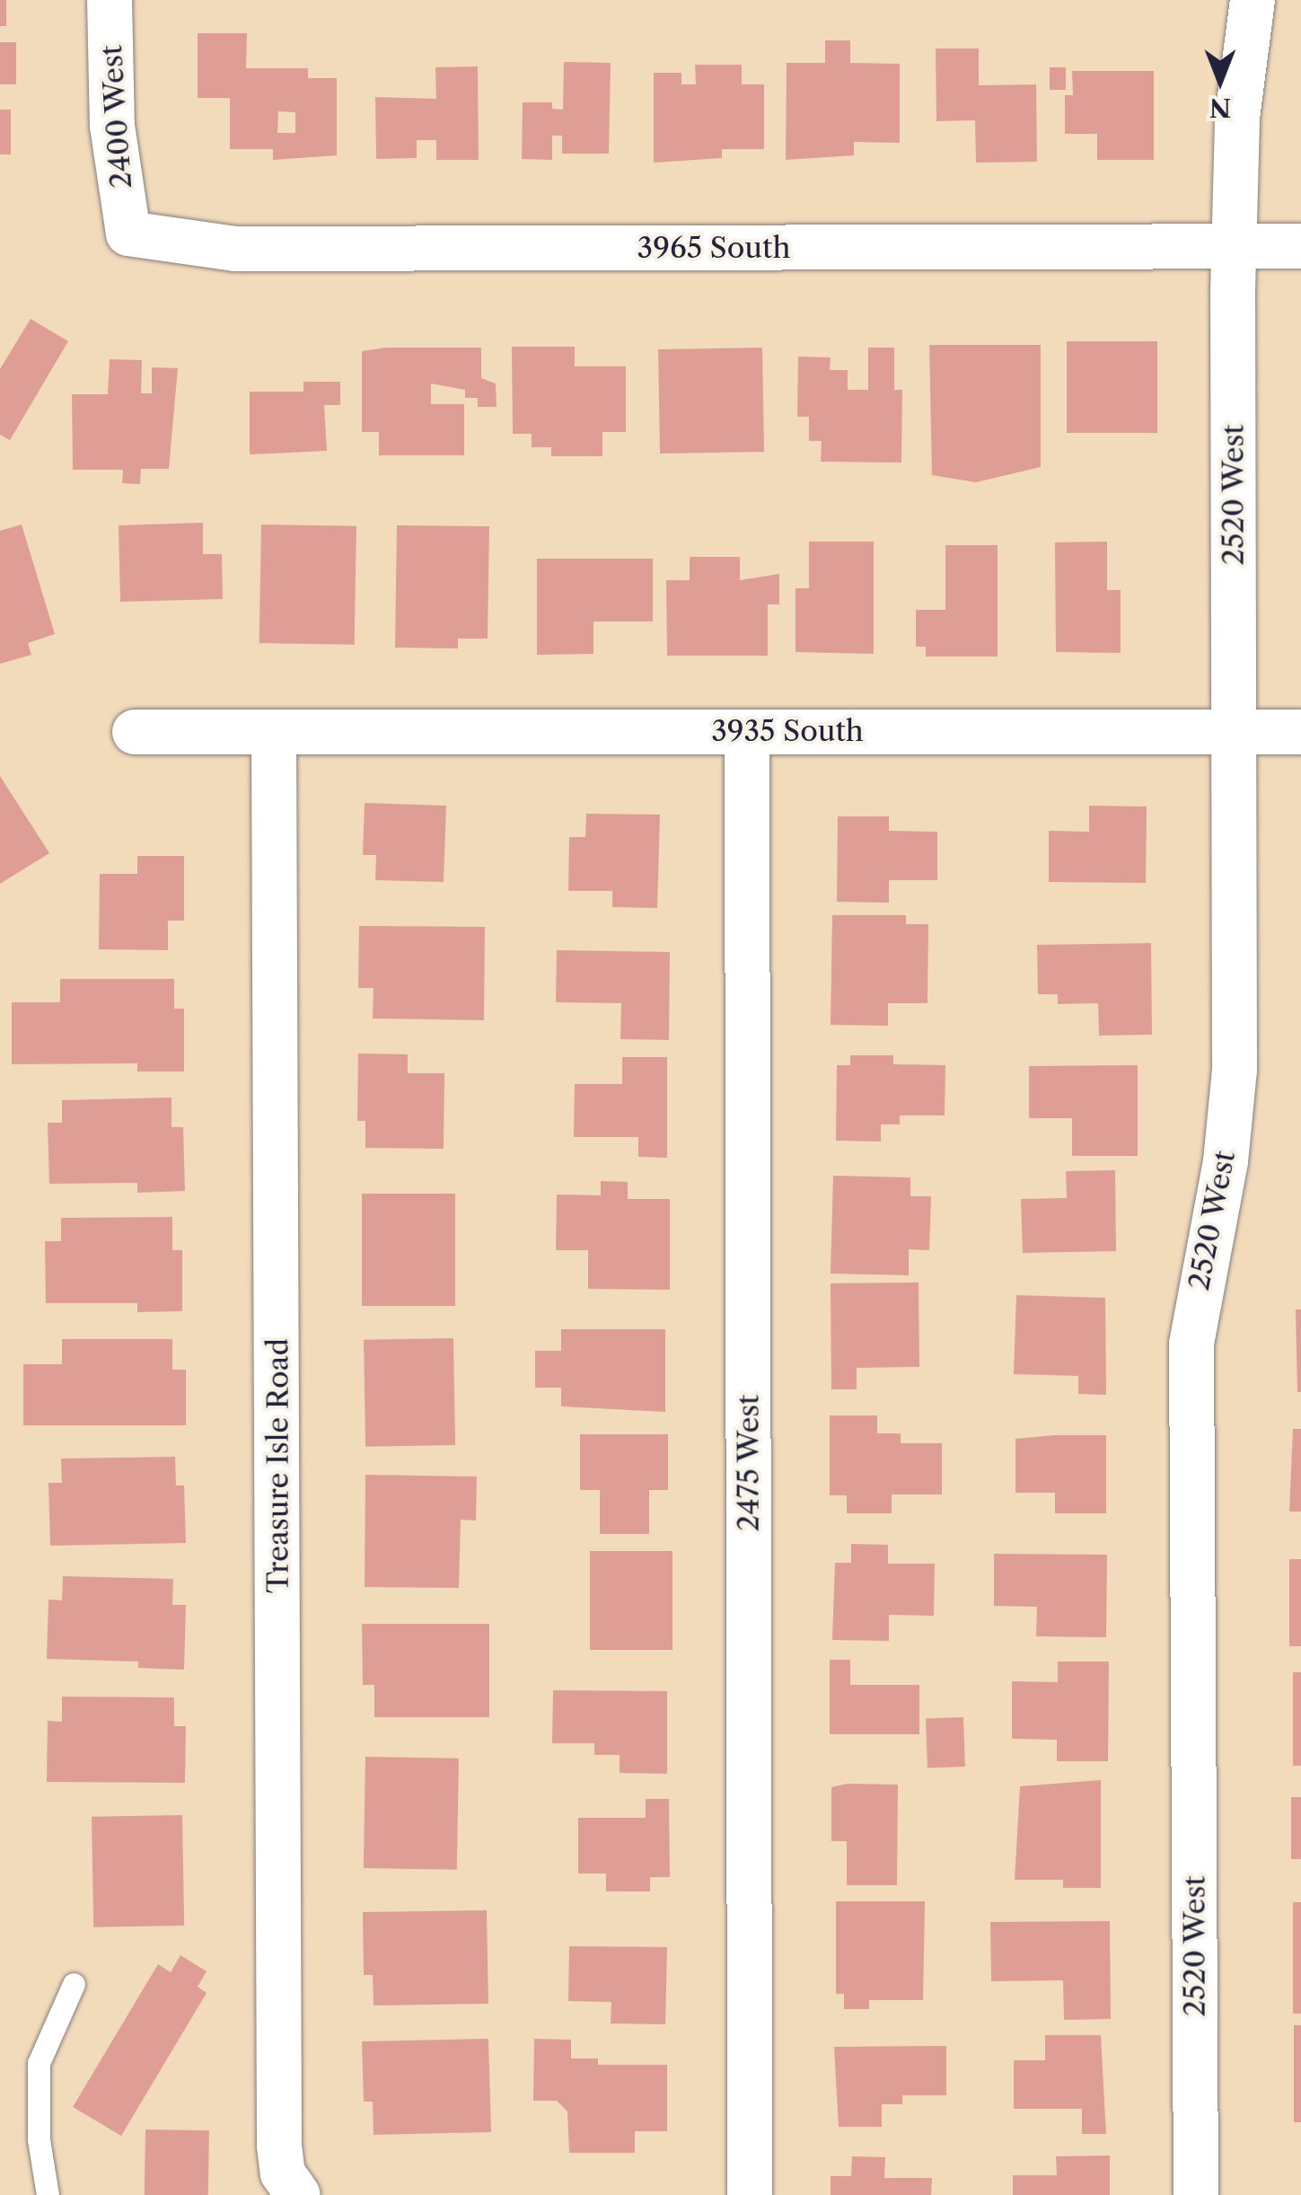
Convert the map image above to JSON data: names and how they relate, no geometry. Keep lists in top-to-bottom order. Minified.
{"streets":{"street":["2400 West","3965 South","2520 West","3935 South","2475 West","Treasure Isle Road"]},"crossings":[["2400 West","3965 South"],["3965 South","2520 West"],["2520 West","3935 South"],["3935 South","2475 West"],["3935 South","Treasure Isle Road"]],"north":"bottom"}
